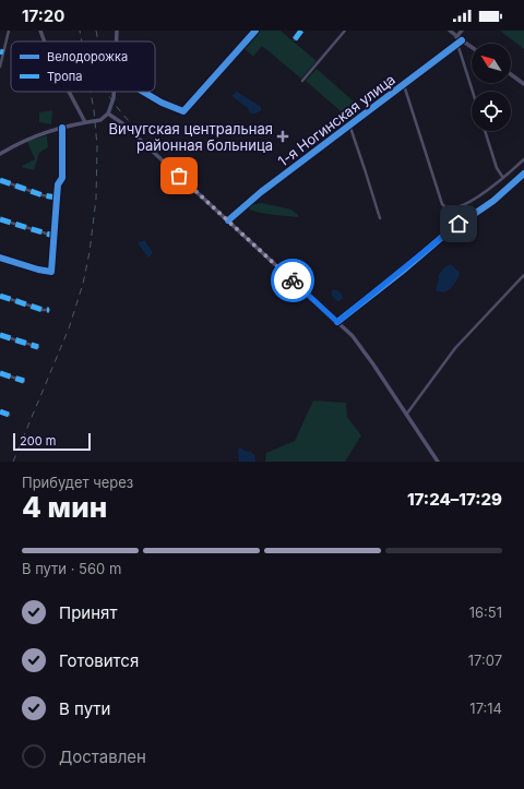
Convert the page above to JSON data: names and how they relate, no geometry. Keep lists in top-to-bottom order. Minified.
{"streets":{"street":["1-я Ногинская улица"]},"places":{"health":["Вичугская центральная районная больница"]},"legend":["Велодорожка","Тропа"],"scale_bar":"200 m","north":"top left","page":{"status":"17:20","scale":"200 m","heading":["4 мин","Прибудет через","17:24–17:29"],"bar":"В пути · 560 m","list":[["Принят","16:51"],["Готовится","17:07"],["В пути","17:14"],"Доставлен"]}}
